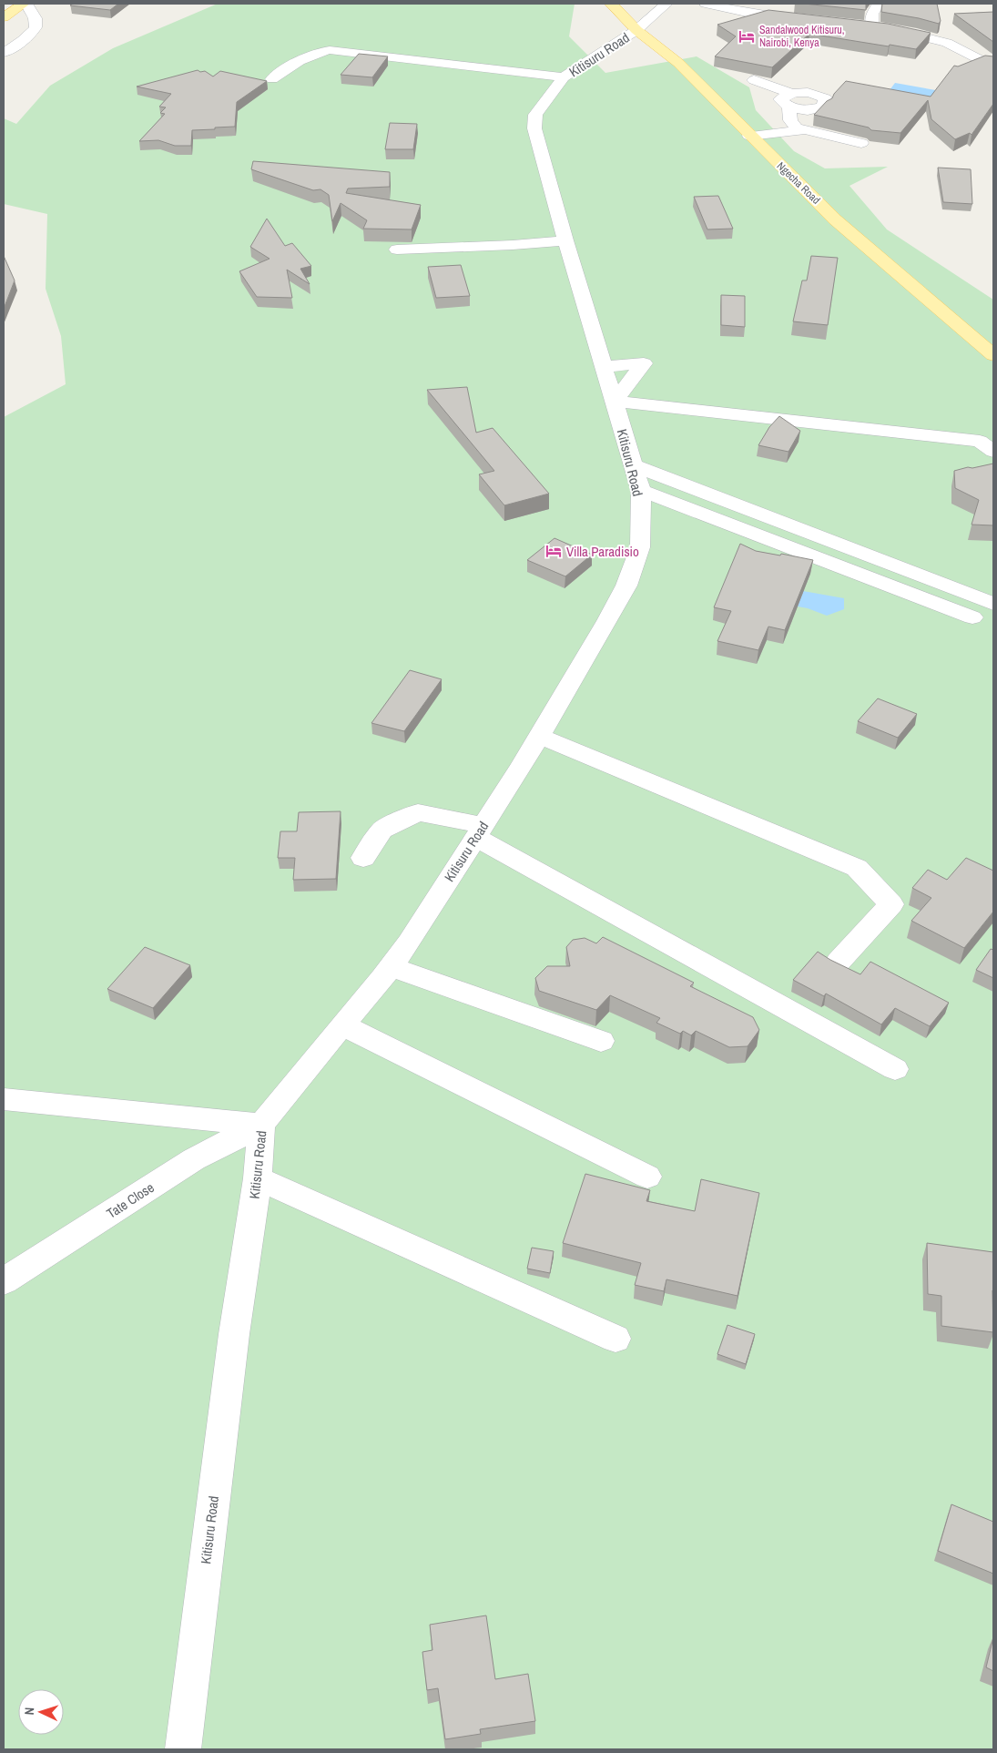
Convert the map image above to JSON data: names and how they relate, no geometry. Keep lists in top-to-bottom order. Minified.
{"streets":{"main road":["Ngecha Road"],"street":["Kitisuru Road","Tate Close"]},"crossings":[["Kitisuru Road","Ngecha Road"],["Kitisuru Road","Tate Close"]],"places":{"hotel":["Sandalwood Kitisuru, Nairobi, Kenya","Villa Paradisio"]},"north":"left"}
